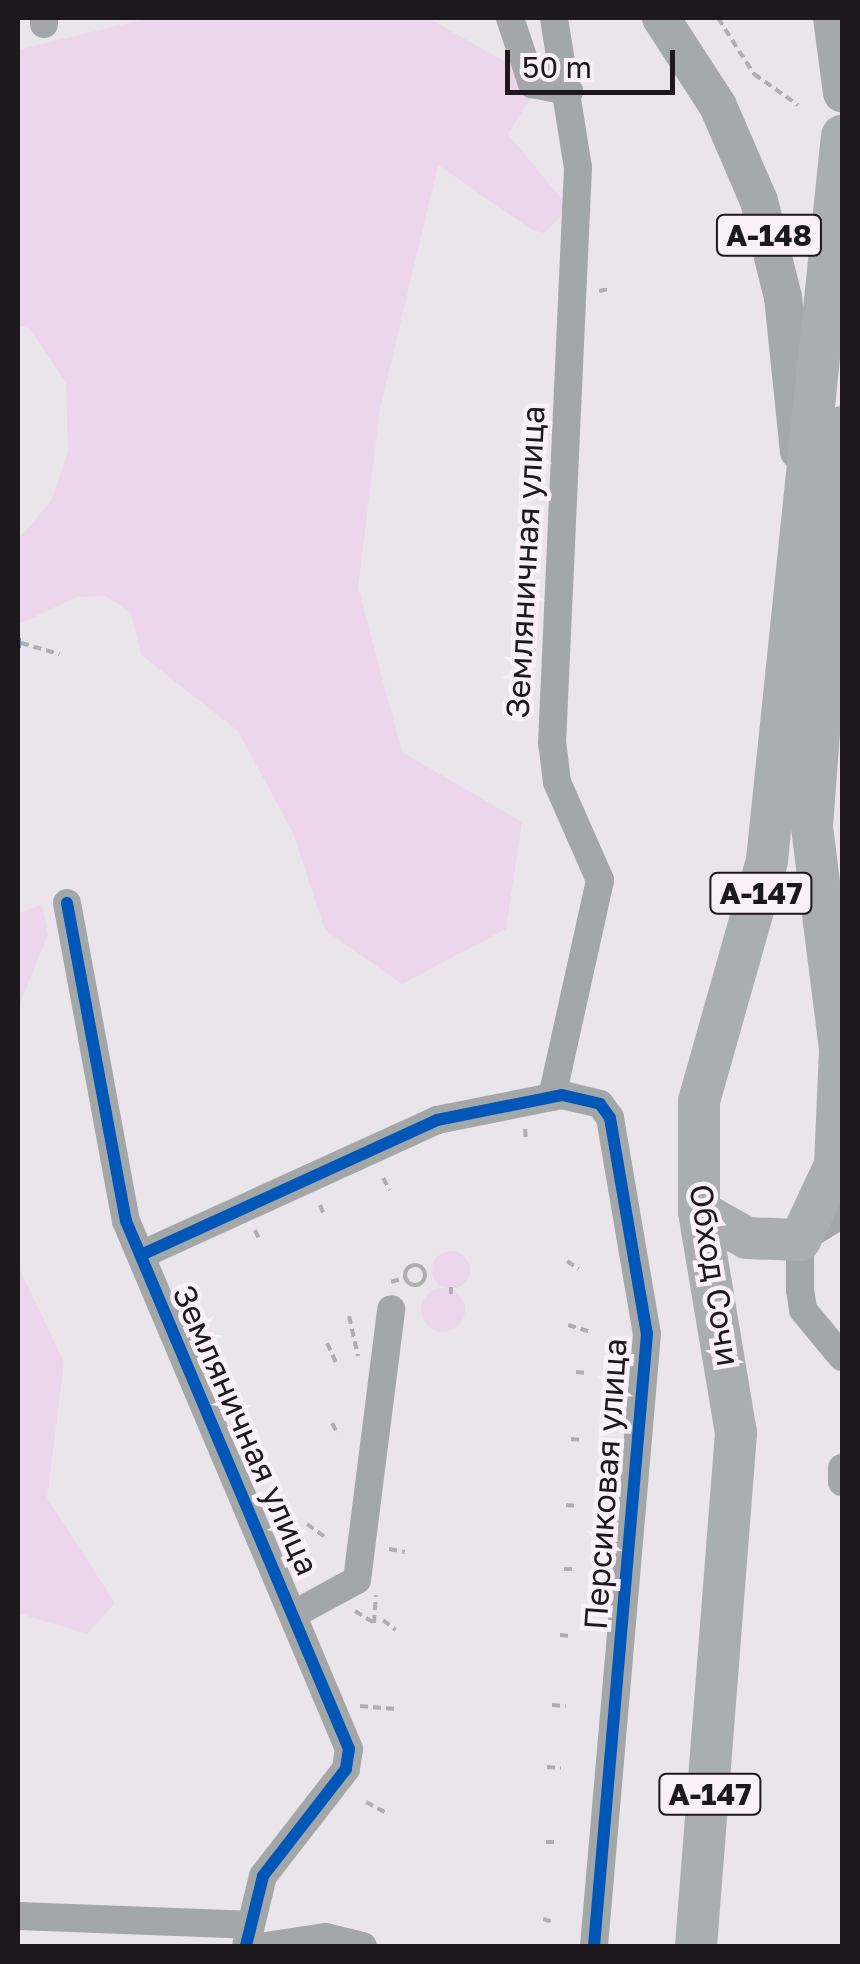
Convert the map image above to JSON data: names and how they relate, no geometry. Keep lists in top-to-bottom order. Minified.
{"streets":{"highway":["А-147","Обход Сочи"],"main road":["А-148"],"street":["Земляничная улица","Персиковая улица"]},"crossings":[["А-148","Обход Сочи"],["Земляничная улица","Персиковая улица"]],"scale_bar":"50 m"}
